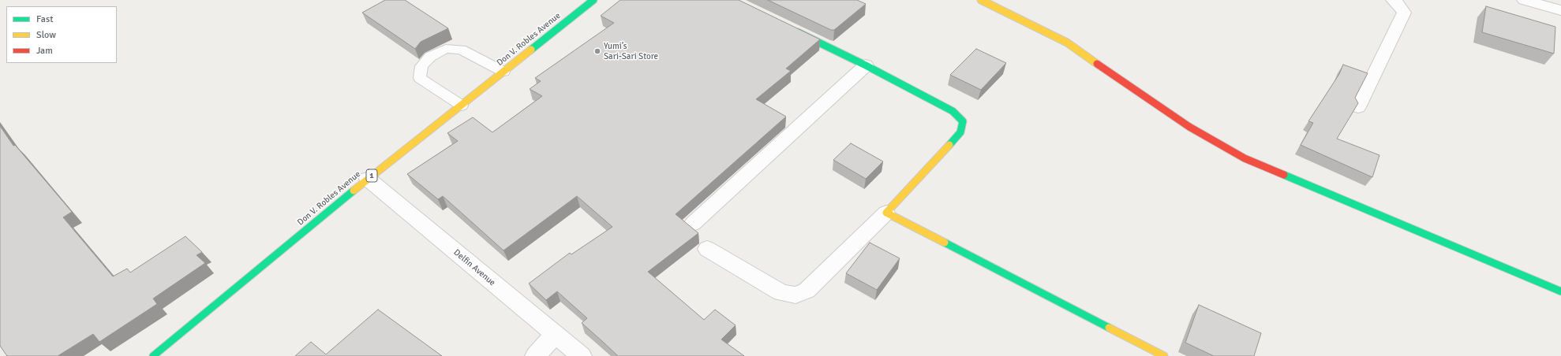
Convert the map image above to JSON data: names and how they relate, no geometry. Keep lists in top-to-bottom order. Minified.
{"streets":{"street":["Don V. Robles Avenue","1","Delfin Avenue"]},"crossings":[["Don V. Robles Avenue","Delfin Avenue"]],"places":["Yumi’s Sari-Sari Store"],"legend":["Fast","Slow","Jam"]}
